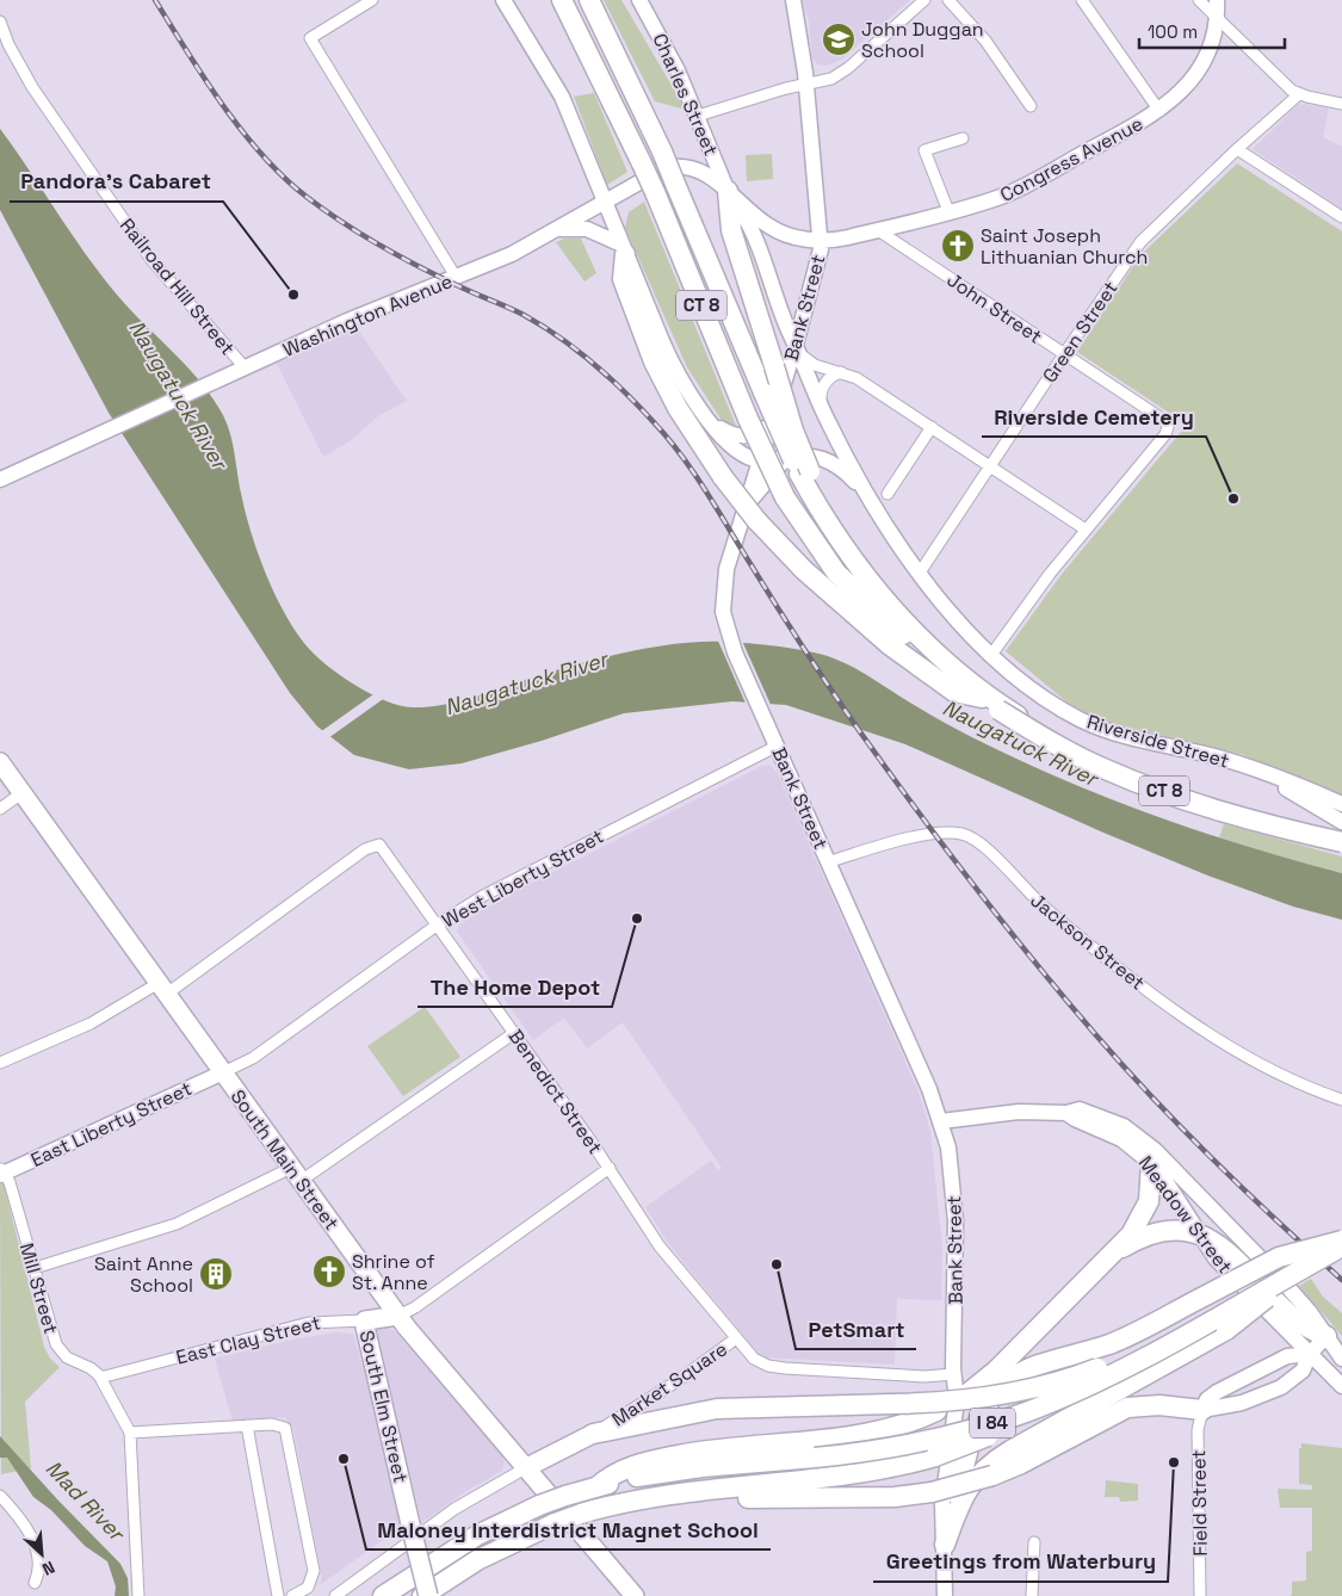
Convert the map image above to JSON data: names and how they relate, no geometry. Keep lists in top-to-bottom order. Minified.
{"streets":{"highway":["CT 8","I 84"],"main road":["Charles Street","Congress Avenue","Bank Street","Washington Avenue","Riverside Street","East Liberty Street","South Main Street","Meadow Street","East Clay Street","Market Square","South Elm Street"],"street":["Railroad Hill Street","John Street","Green Street","West Liberty Street","Jackson Street","Benedict Street","Mill Street","Field Street"]},"crossings":[["Charles Street","Congress Avenue"],["Charles Street","Washington Avenue"],["Charles Street","Riverside Street"],["Congress Avenue","Bank Street"],["Congress Avenue","John Street"],["Congress Avenue","Washington Avenue"],["Congress Avenue","Riverside Street"],["Railroad Hill Street","Washington Avenue"],["CT 8","Riverside Street"],["Bank Street","Riverside Street"],["Bank Street","West Liberty Street"],["Bank Street","Jackson Street"],["Bank Street","Meadow Street"],["Bank Street","Market Square"],["John Street","Green Street"],["Washington Avenue","Riverside Street"],["Green Street","Riverside Street"],["West Liberty Street","Benedict Street"],["West Liberty Street","East Liberty Street"],["West Liberty Street","South Main Street"],["Benedict Street","South Main Street"],["Benedict Street","Market Square"],["East Liberty Street","South Main Street"],["East Liberty Street","Mill Street"],["South Main Street","East Clay Street"],["South Main Street","Market Square"],["Mill Street","East Clay Street"],["East Clay Street","South Elm Street"]],"water":["Naugatuck River","Mad River"],"places":{"school or university":["John Duggan School"],"church":["Saint Joseph Lithuanian Church","Shrine of St. Anne"],"other":["Pandora's Cabaret","Riverside Cemetery","The Home Depot","PetSmart","Maloney Interdistrict Magnet School","Greetings from Waterbury"],"building":["Saint Anne School"]},"scale_bar":"100 m","north":"bottom right"}
